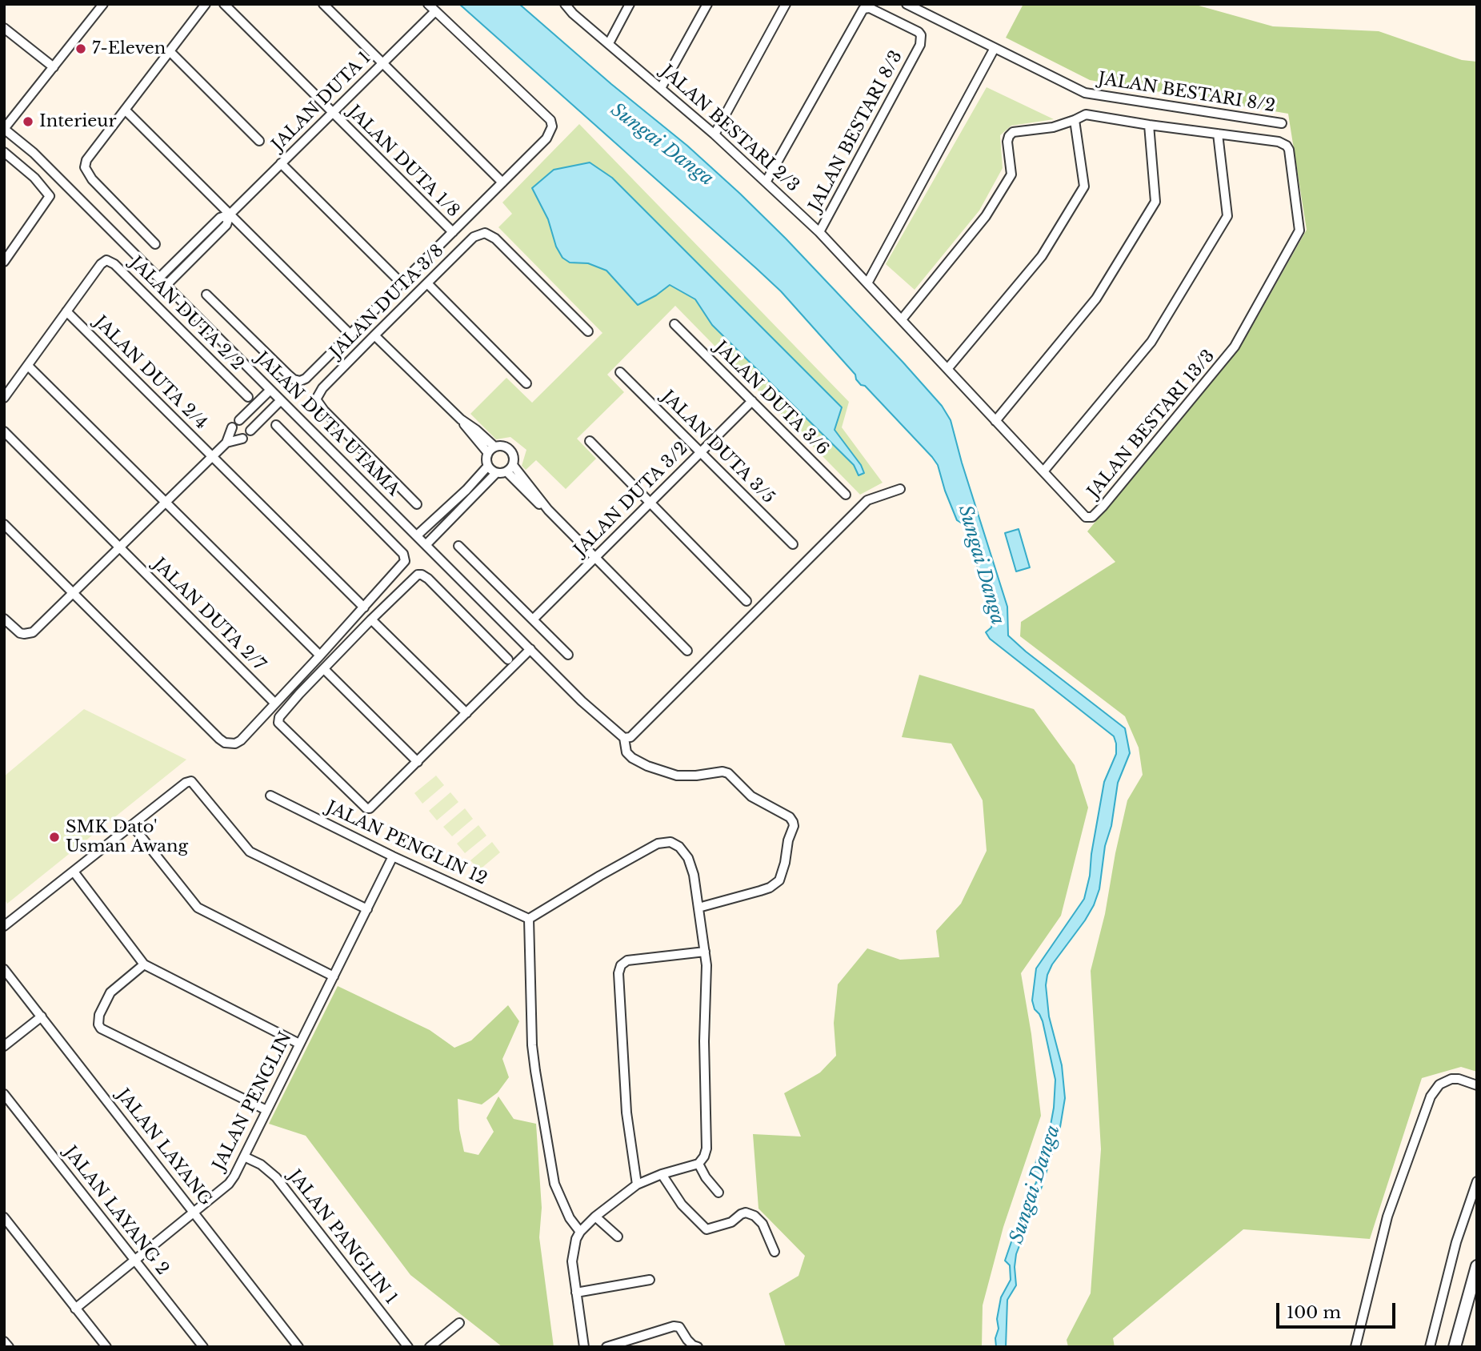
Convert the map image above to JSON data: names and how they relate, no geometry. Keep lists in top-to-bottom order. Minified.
{"streets":{"street":["JALAN BESTARI 8/2","JALAN DUTA 1","JALAN BESTARI 2/3","JALAN BESTARI 8/3","JALAN DUTA 1/8","JALAN DUTA 3/8","JALAN DUTA 2/2","JALAN DUTA 2/4","JALAN DUTA 3/6","JALAN DUTA UTAMA","JALAN BESTARI 13/3","JALAN DUTA 3/5","JALAN DUTA 3/2","JALAN DUTA 2/7","JALAN PENGLIN 12","JALAN PENGLIN","JALAN LAYANG","JALAN LAYANG 2","JALAN PANGLIN 1"]},"crossings":[["JALAN DUTA 1","JALAN DUTA 1/8"],["JALAN DUTA 1","JALAN DUTA UTAMA"],["JALAN BESTARI 2/3","JALAN BESTARI 8/3"],["JALAN BESTARI 2/3","JALAN BESTARI 13/3"],["JALAN DUTA 2/2","JALAN DUTA 2/4"],["JALAN DUTA 3/6","JALAN DUTA 3/2"],["JALAN DUTA 3/5","JALAN DUTA 3/2"],["JALAN PENGLIN 12","JALAN PENGLIN"],["JALAN PENGLIN","JALAN LAYANG"],["JALAN PENGLIN","JALAN LAYANG 2"],["JALAN PENGLIN","JALAN PANGLIN 1"]],"water":["Sungai Danga"],"places":["7-Eleven","Interieur","SMK Dato' Usman Awang"],"scale_bar":"100 m"}
